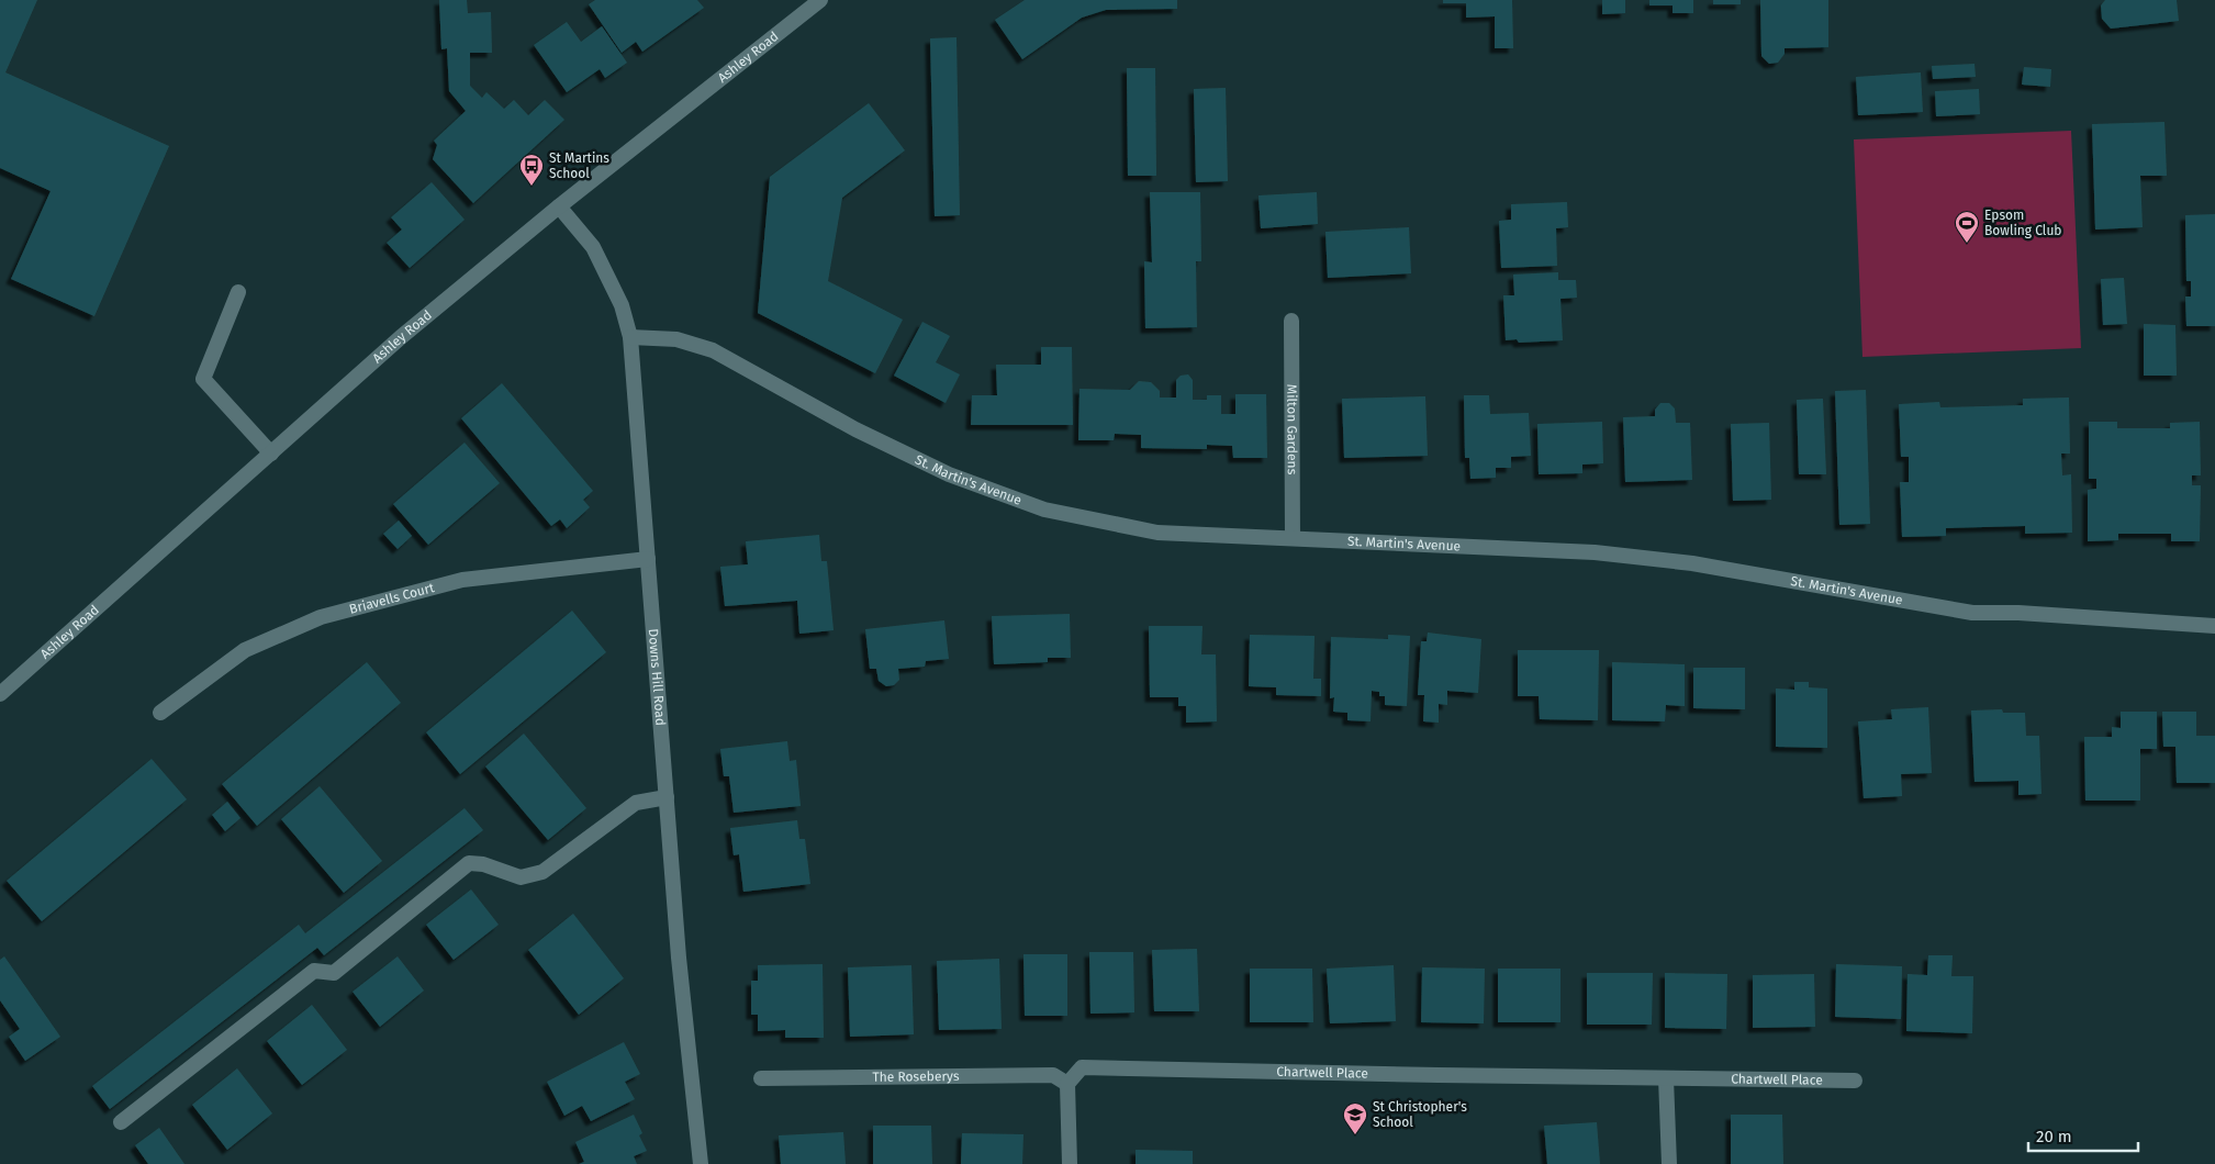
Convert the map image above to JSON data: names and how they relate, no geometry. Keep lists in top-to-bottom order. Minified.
{"streets":{"street":["Ashley Road","Milton Gardens","St. Martin's Avenue","Briavells Court","Downs Hill Road","Chartwell Place","The Roseberys"]},"crossings":[["Ashley Road","Downs Hill Road"],["Milton Gardens","St. Martin's Avenue"],["St. Martin's Avenue","Downs Hill Road"],["Briavells Court","Downs Hill Road"],["Chartwell Place","The Roseberys"]],"places":{"bus stop":["St Martins School"],"sports":["Epsom Bowling Club"],"school or university":["St Christopher's School"]},"scale_bar":"20 m"}
